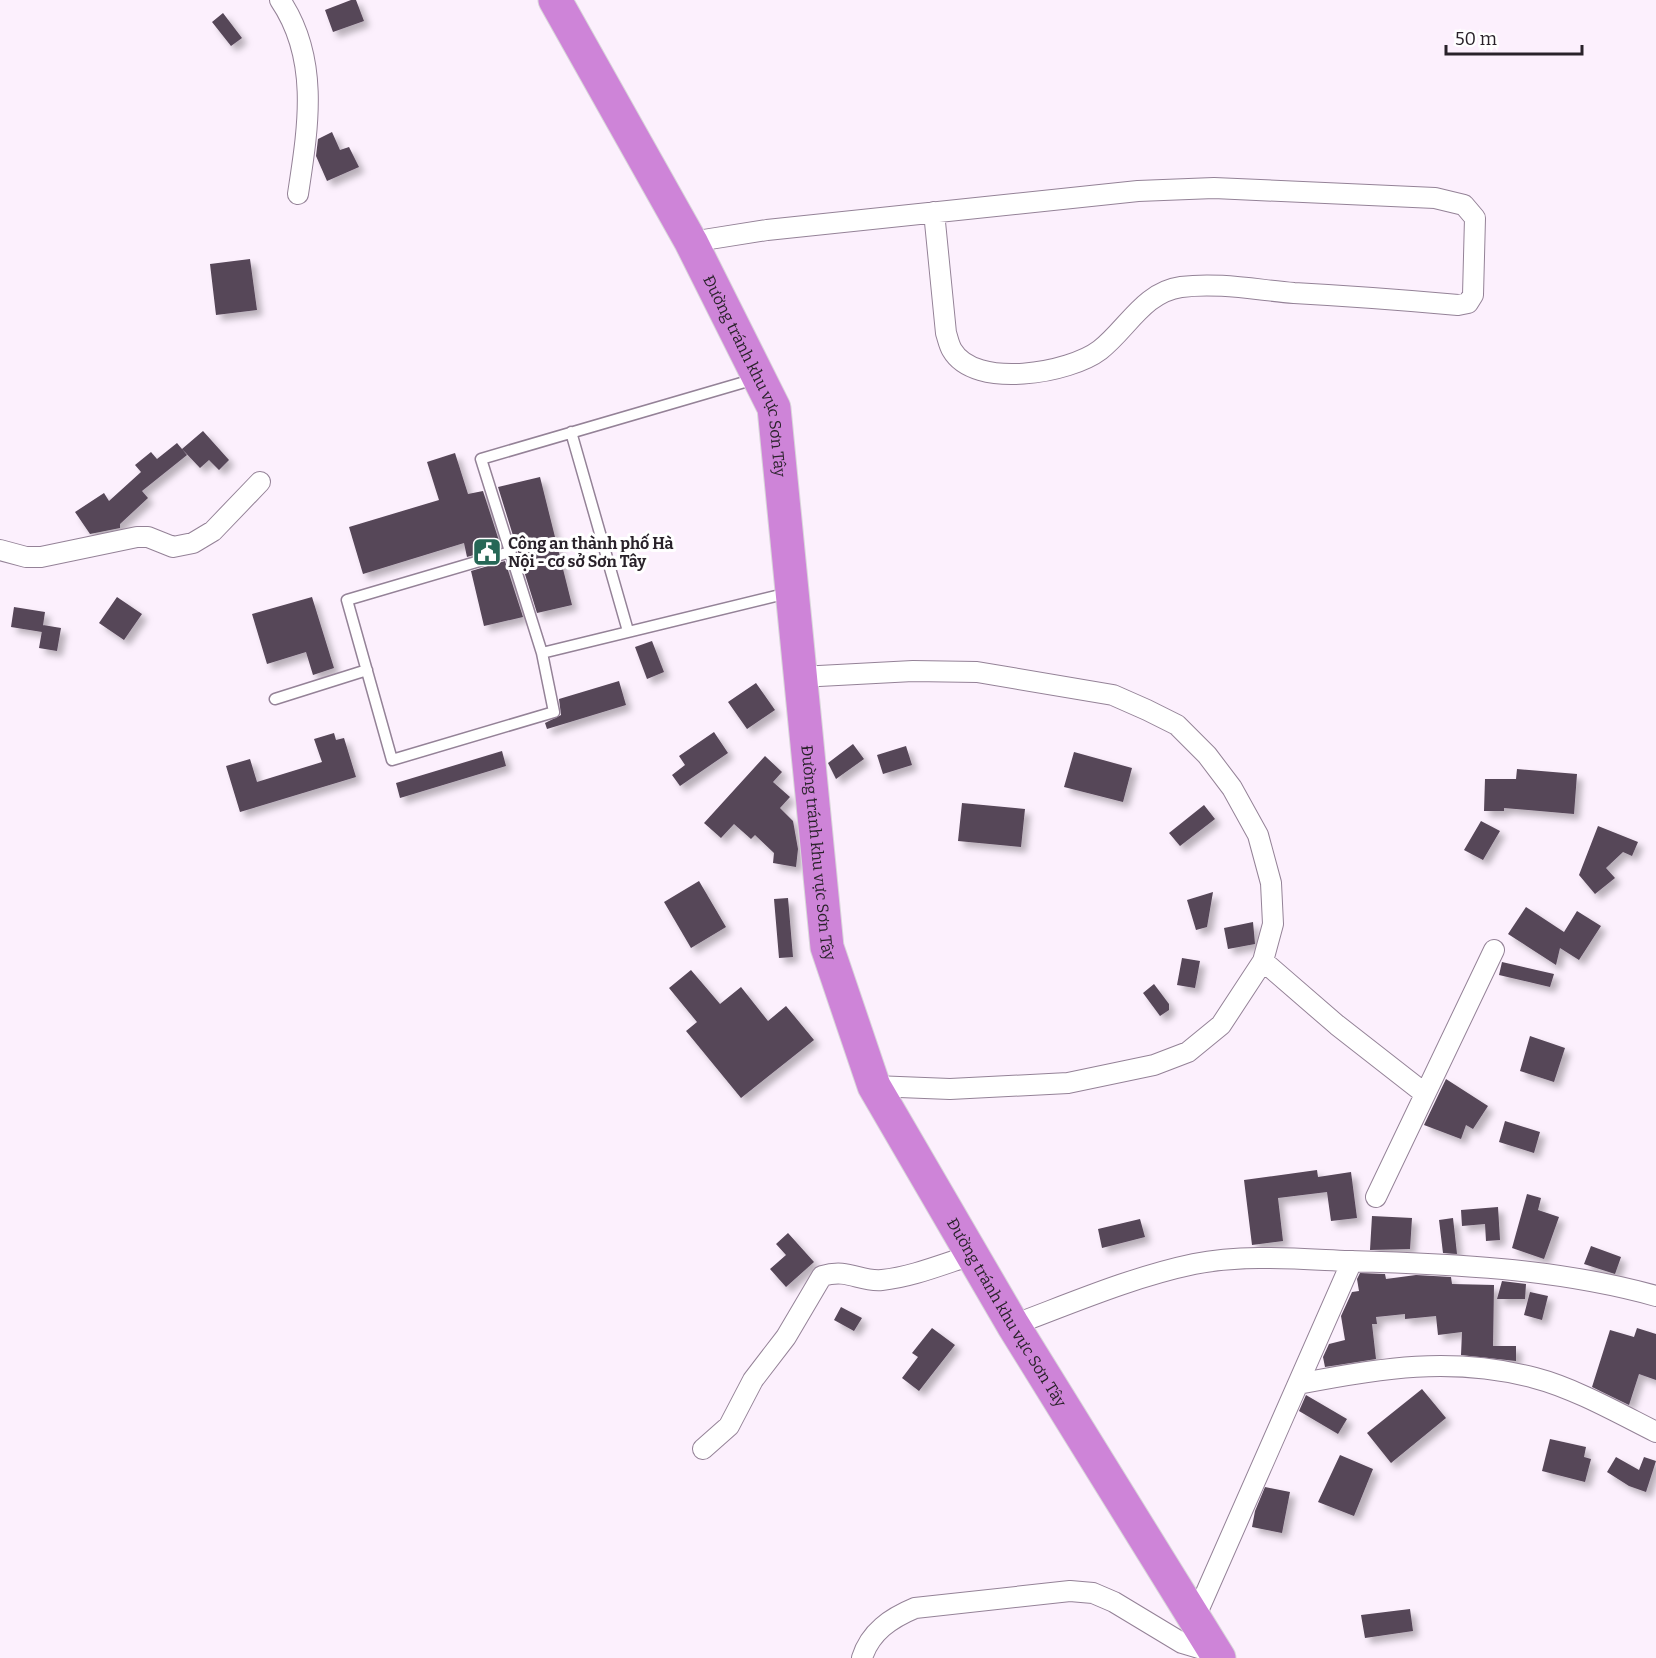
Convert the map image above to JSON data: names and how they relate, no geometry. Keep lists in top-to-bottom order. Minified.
{"streets":{"highway":["Đường tránh khu vực Sơn Tây"]},"places":{"public building":["Công an thành phố Hà Nội - cơ sở Sơn Tây"]},"scale_bar":"50 m"}
